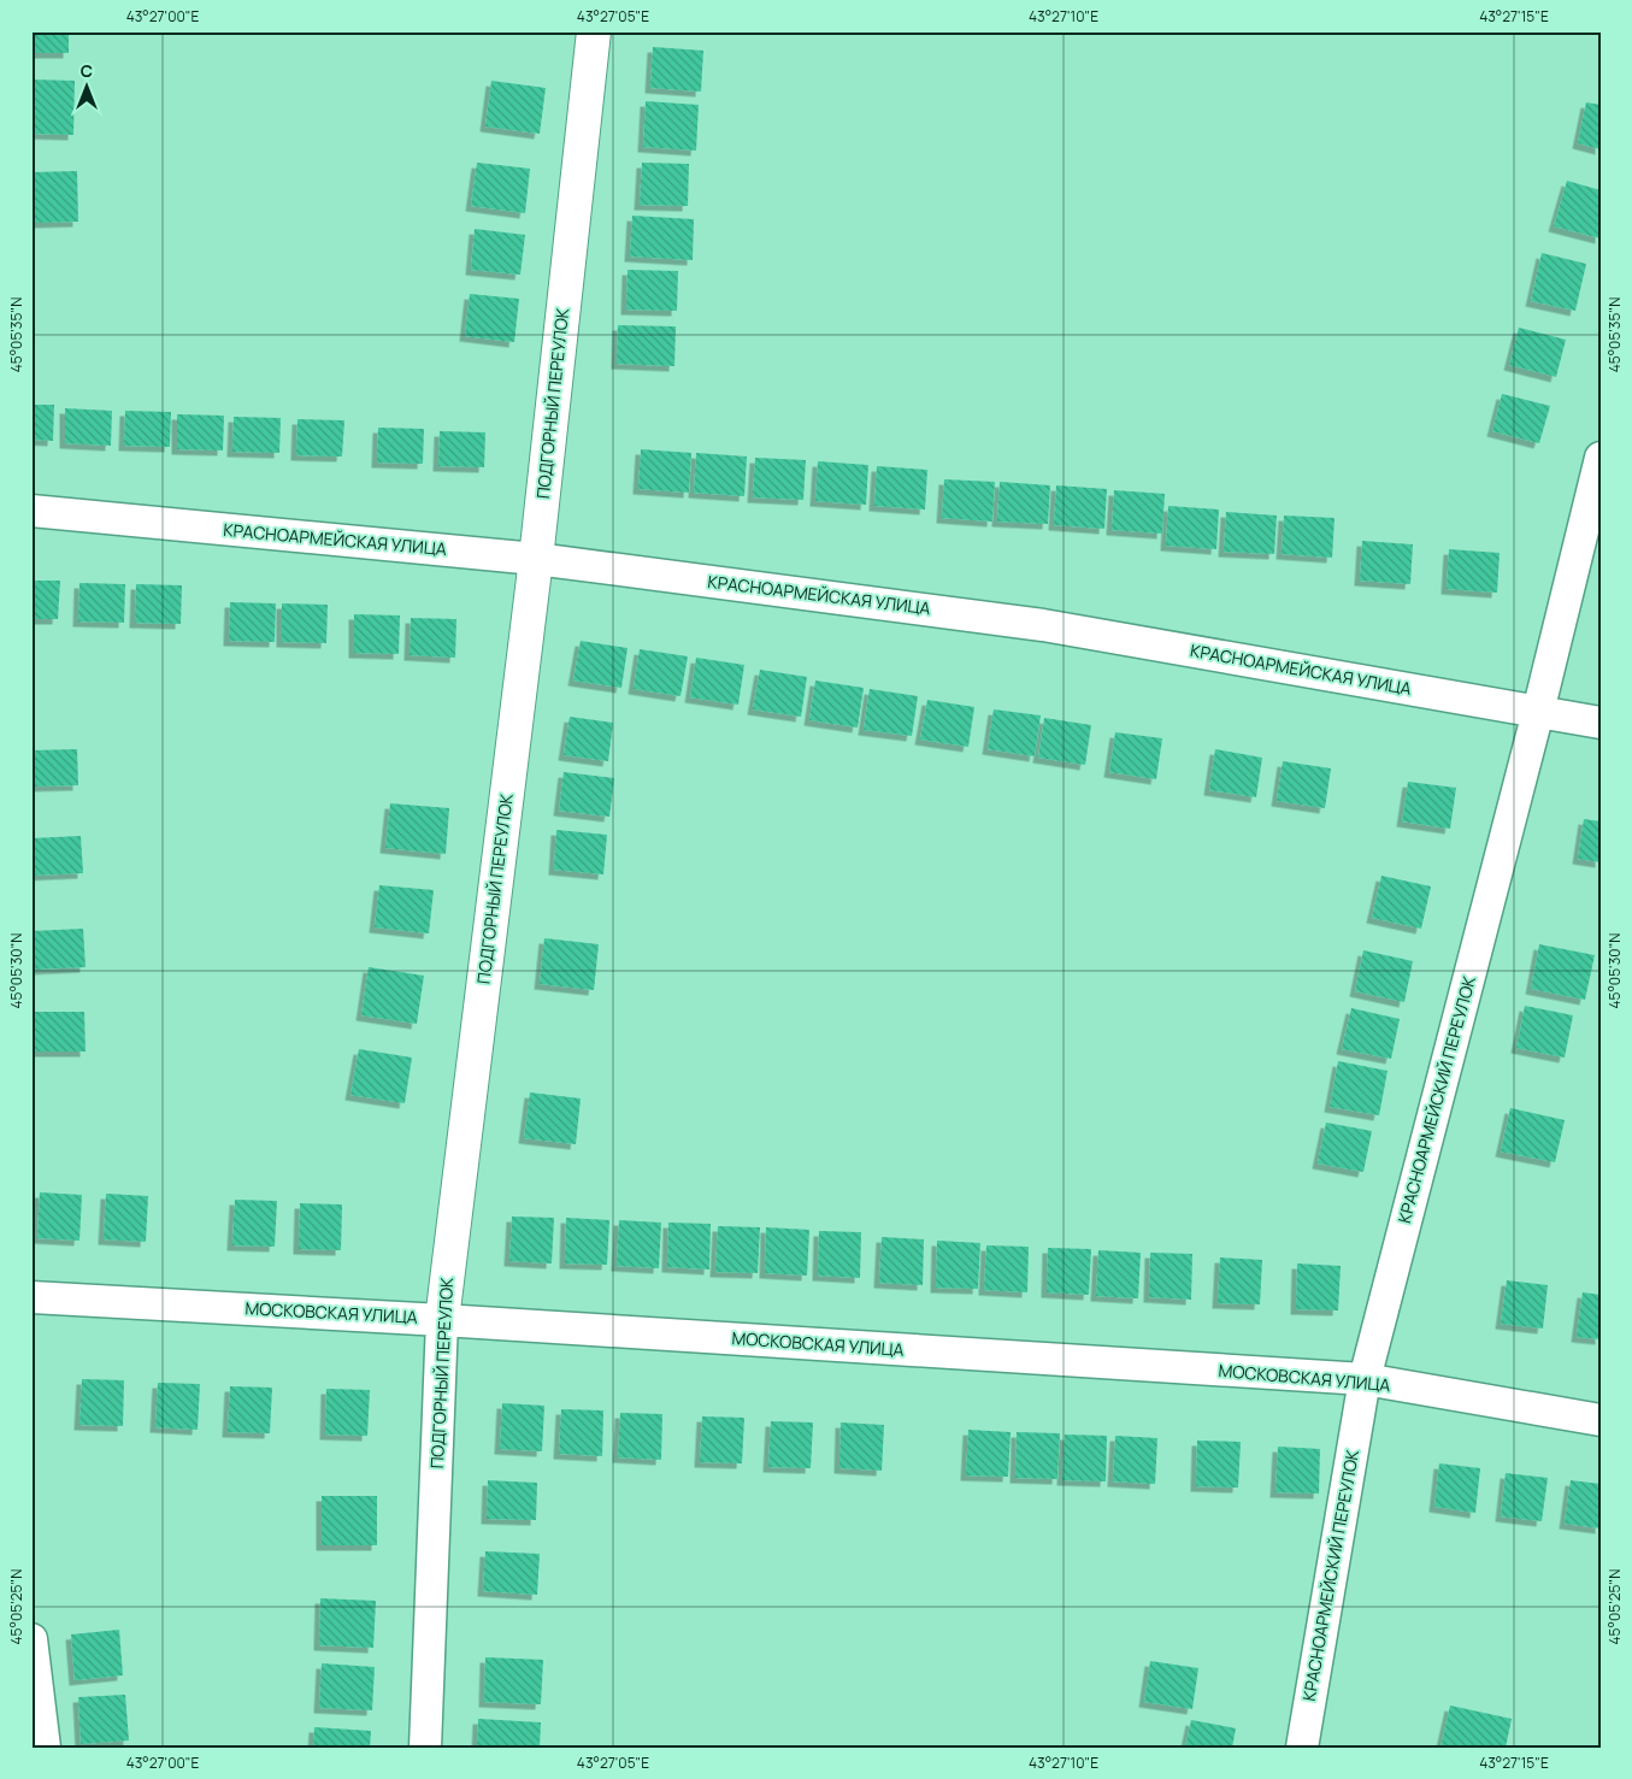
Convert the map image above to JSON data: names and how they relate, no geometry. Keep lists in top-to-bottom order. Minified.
{"streets":{"main road":["ПОДГОРНЫЙ ПЕРЕУЛОК"],"street":["КРАСНОАРМЕЙСКАЯ УЛИЦА","КРАСНОАРМЕЙСКИЙ ПЕРЕУЛОК","МОСКОВСКАЯ УЛИЦА"]},"crossings":[["ПОДГОРНЫЙ ПЕРЕУЛОК","КРАСНОАРМЕЙСКАЯ УЛИЦА"],["ПОДГОРНЫЙ ПЕРЕУЛОК","МОСКОВСКАЯ УЛИЦА"],["КРАСНОАРМЕЙСКАЯ УЛИЦА","КРАСНОАРМЕЙСКИЙ ПЕРЕУЛОК"],["КРАСНОАРМЕЙСКИЙ ПЕРЕУЛОК","МОСКОВСКАЯ УЛИЦА"]],"north":"top","coordinates":["43°27'00\"E","43°27'05\"E","43°27'10\"E","43°27'15\"E","45°05'35\"N","45°05'30\"N","45°05'25\"N"]}
